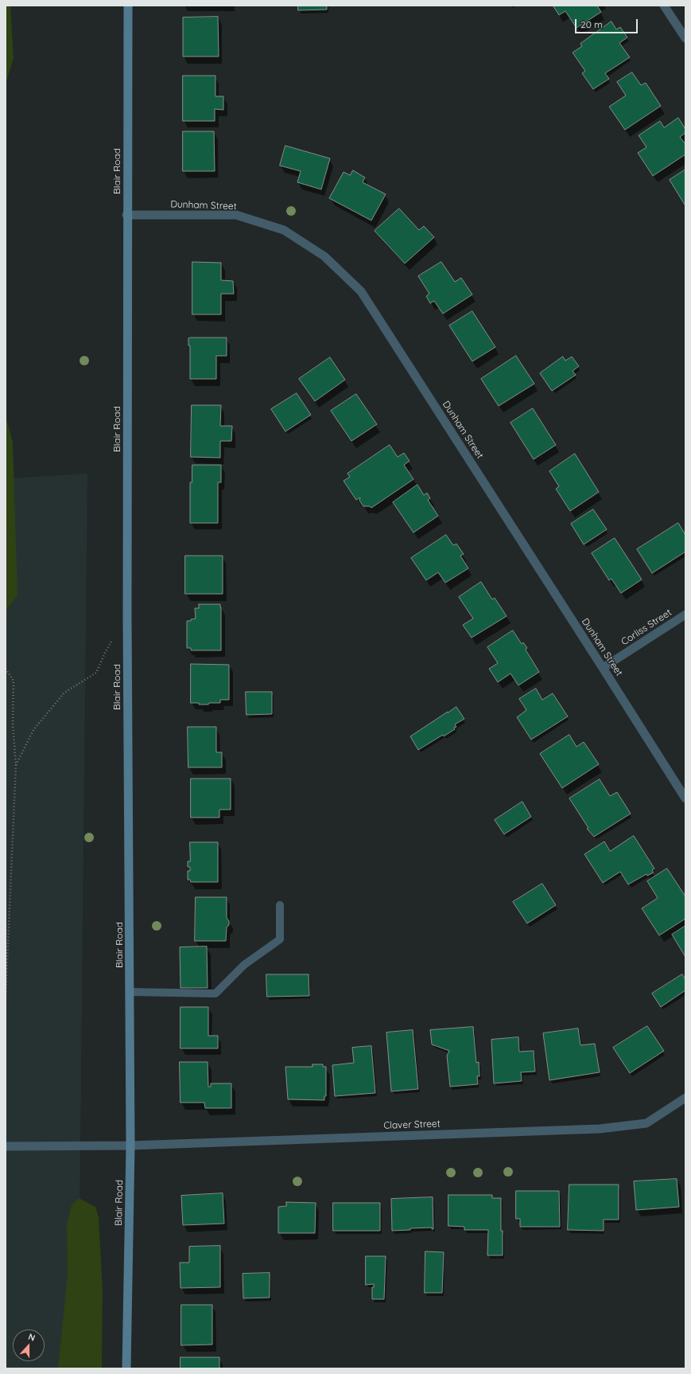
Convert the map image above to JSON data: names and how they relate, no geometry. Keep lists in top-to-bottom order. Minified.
{"streets":{"main road":["Blair Road"],"street":["Dunham Street","Corliss Street","Claver Street"]},"crossings":[["Blair Road","Dunham Street"],["Blair Road","Claver Street"],["Dunham Street","Corliss Street"]],"scale_bar":"20 m","north":"top"}
